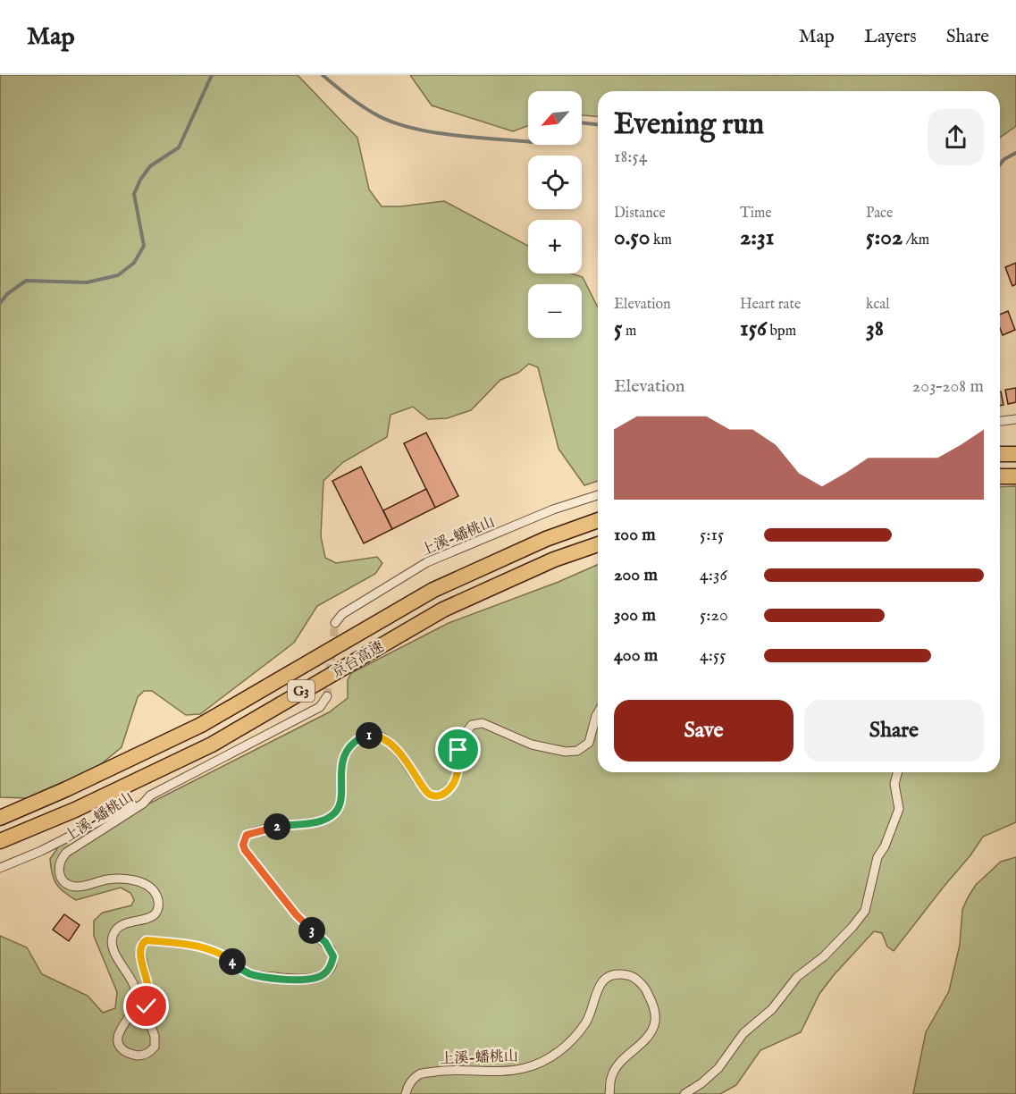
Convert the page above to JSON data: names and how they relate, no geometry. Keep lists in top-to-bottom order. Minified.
{"streets":{"highway":["京台高速","G3"],"street":["上溪-蟠桃山"]},"north":"bottom left","page":{"header":"Map","nav":["Map","Layers","Share"],"map_buttons":["+","−"],"heading":["Evening run","18:54"],"stats":[["Distance","0.50 km"],["Time","2:31"],["Pace","5:02 /km"],["Elevation","5 m"],["Heart rate","156 bpm"],["kcal","38"]],"chart":["Elevation","203–208 m"],"list":[{"name":"100 m","note":"5:15"},{"name":"200 m","note":"4:36"},{"name":"300 m","note":"5:20"},{"name":"400 m","note":"4:55"}],"buttons":["Save","Share"],"pins":["1","2","3","4"]}}
